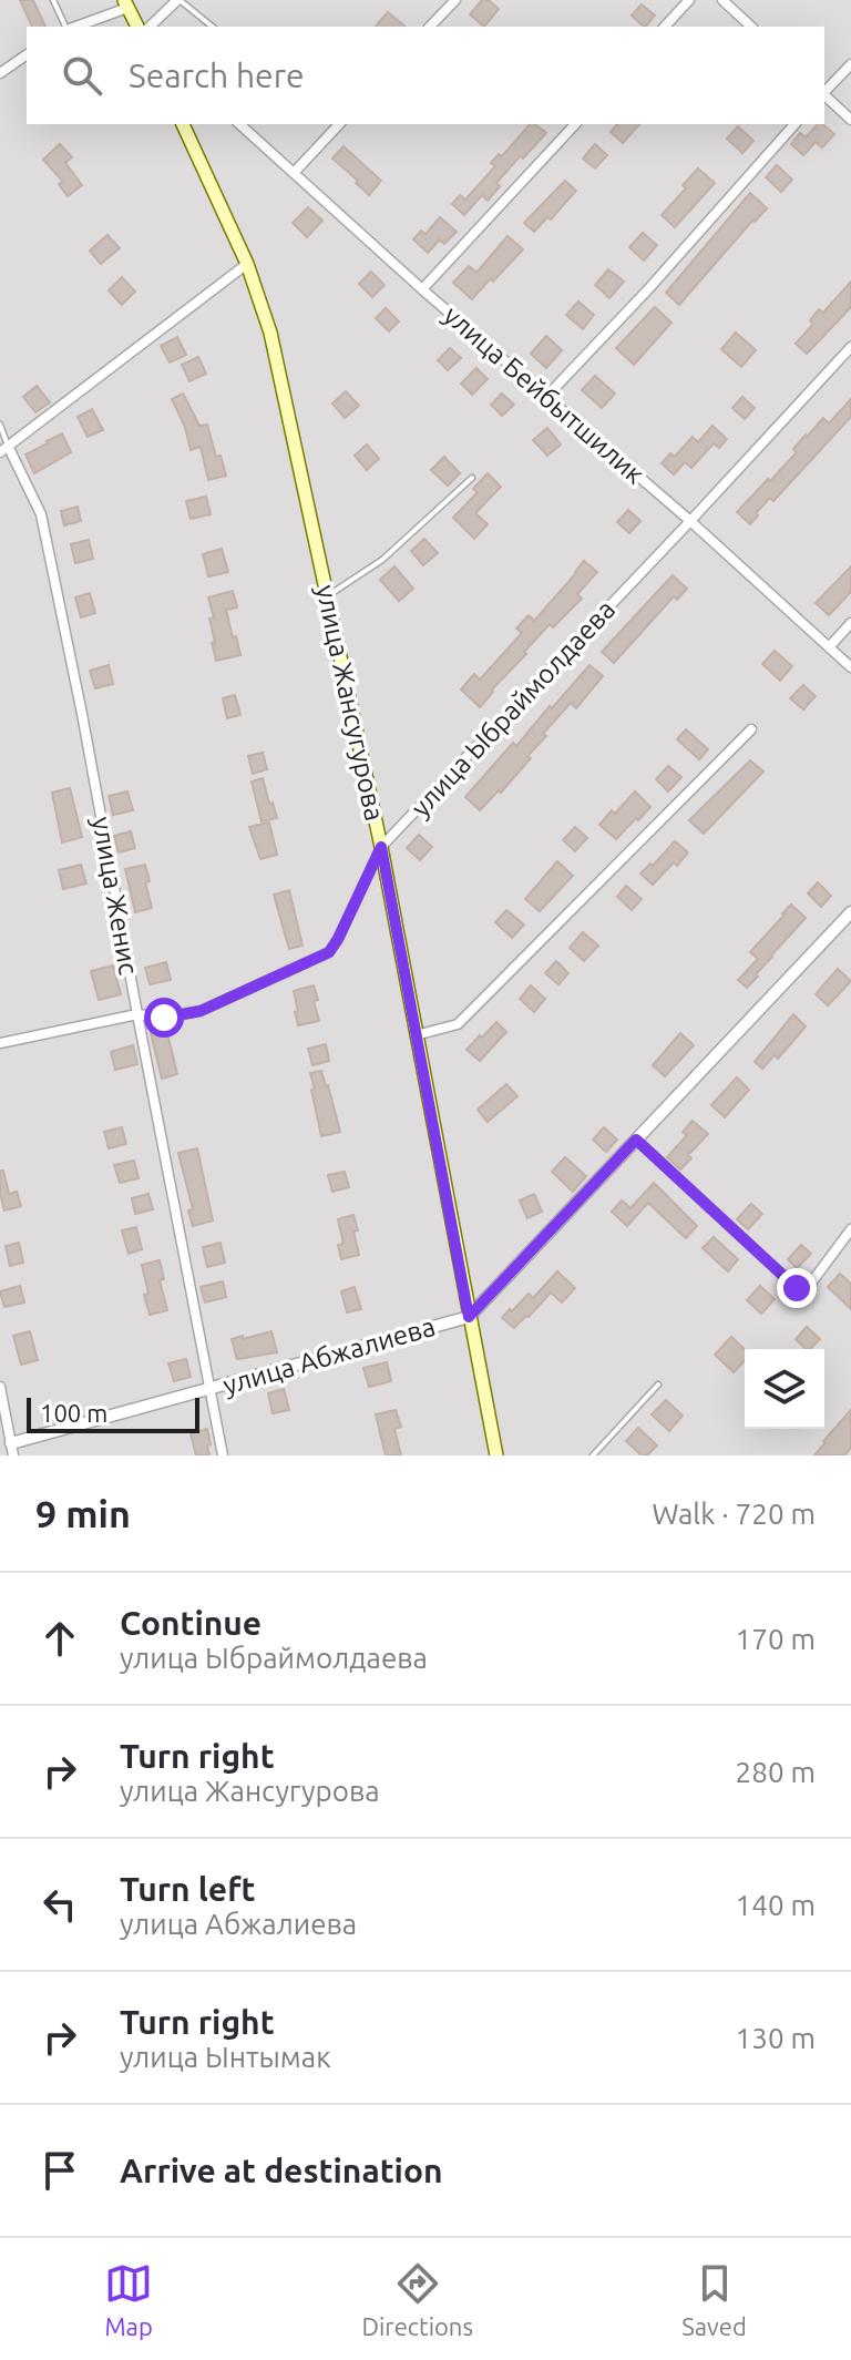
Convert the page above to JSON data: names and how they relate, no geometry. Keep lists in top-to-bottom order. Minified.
{"streets":{"main road":["улица Жансугурова"],"street":["улица Бейбытшилик","улица Ыбраймолдаева","улица Женис","улица Абжалиева"]},"crossings":[["улица Бейбытшилик","улица Ыбраймолдаева"],["улица Жансугурова","улица Ыбраймолдаева"],["улица Жансугурова","улица Абжалиева"],["улица Ыбраймолдаева","улица Женис"],["улица Женис","улица Абжалиева"]],"scale_bar":"100 m","page":{"search":"Search here","scale":"100 m","heading":["9 min","Walk · 720 m"],"list":[["Continue","улица Ыбраймолдаева","170 m"],["Turn right","улица Жансугурова","280 m"],["Turn left","улица Абжалиева","140 m"],["Turn right","улица Ынтымак","130 m"],"Arrive at destination"],"nav":["Map","Directions","Saved"]}}
